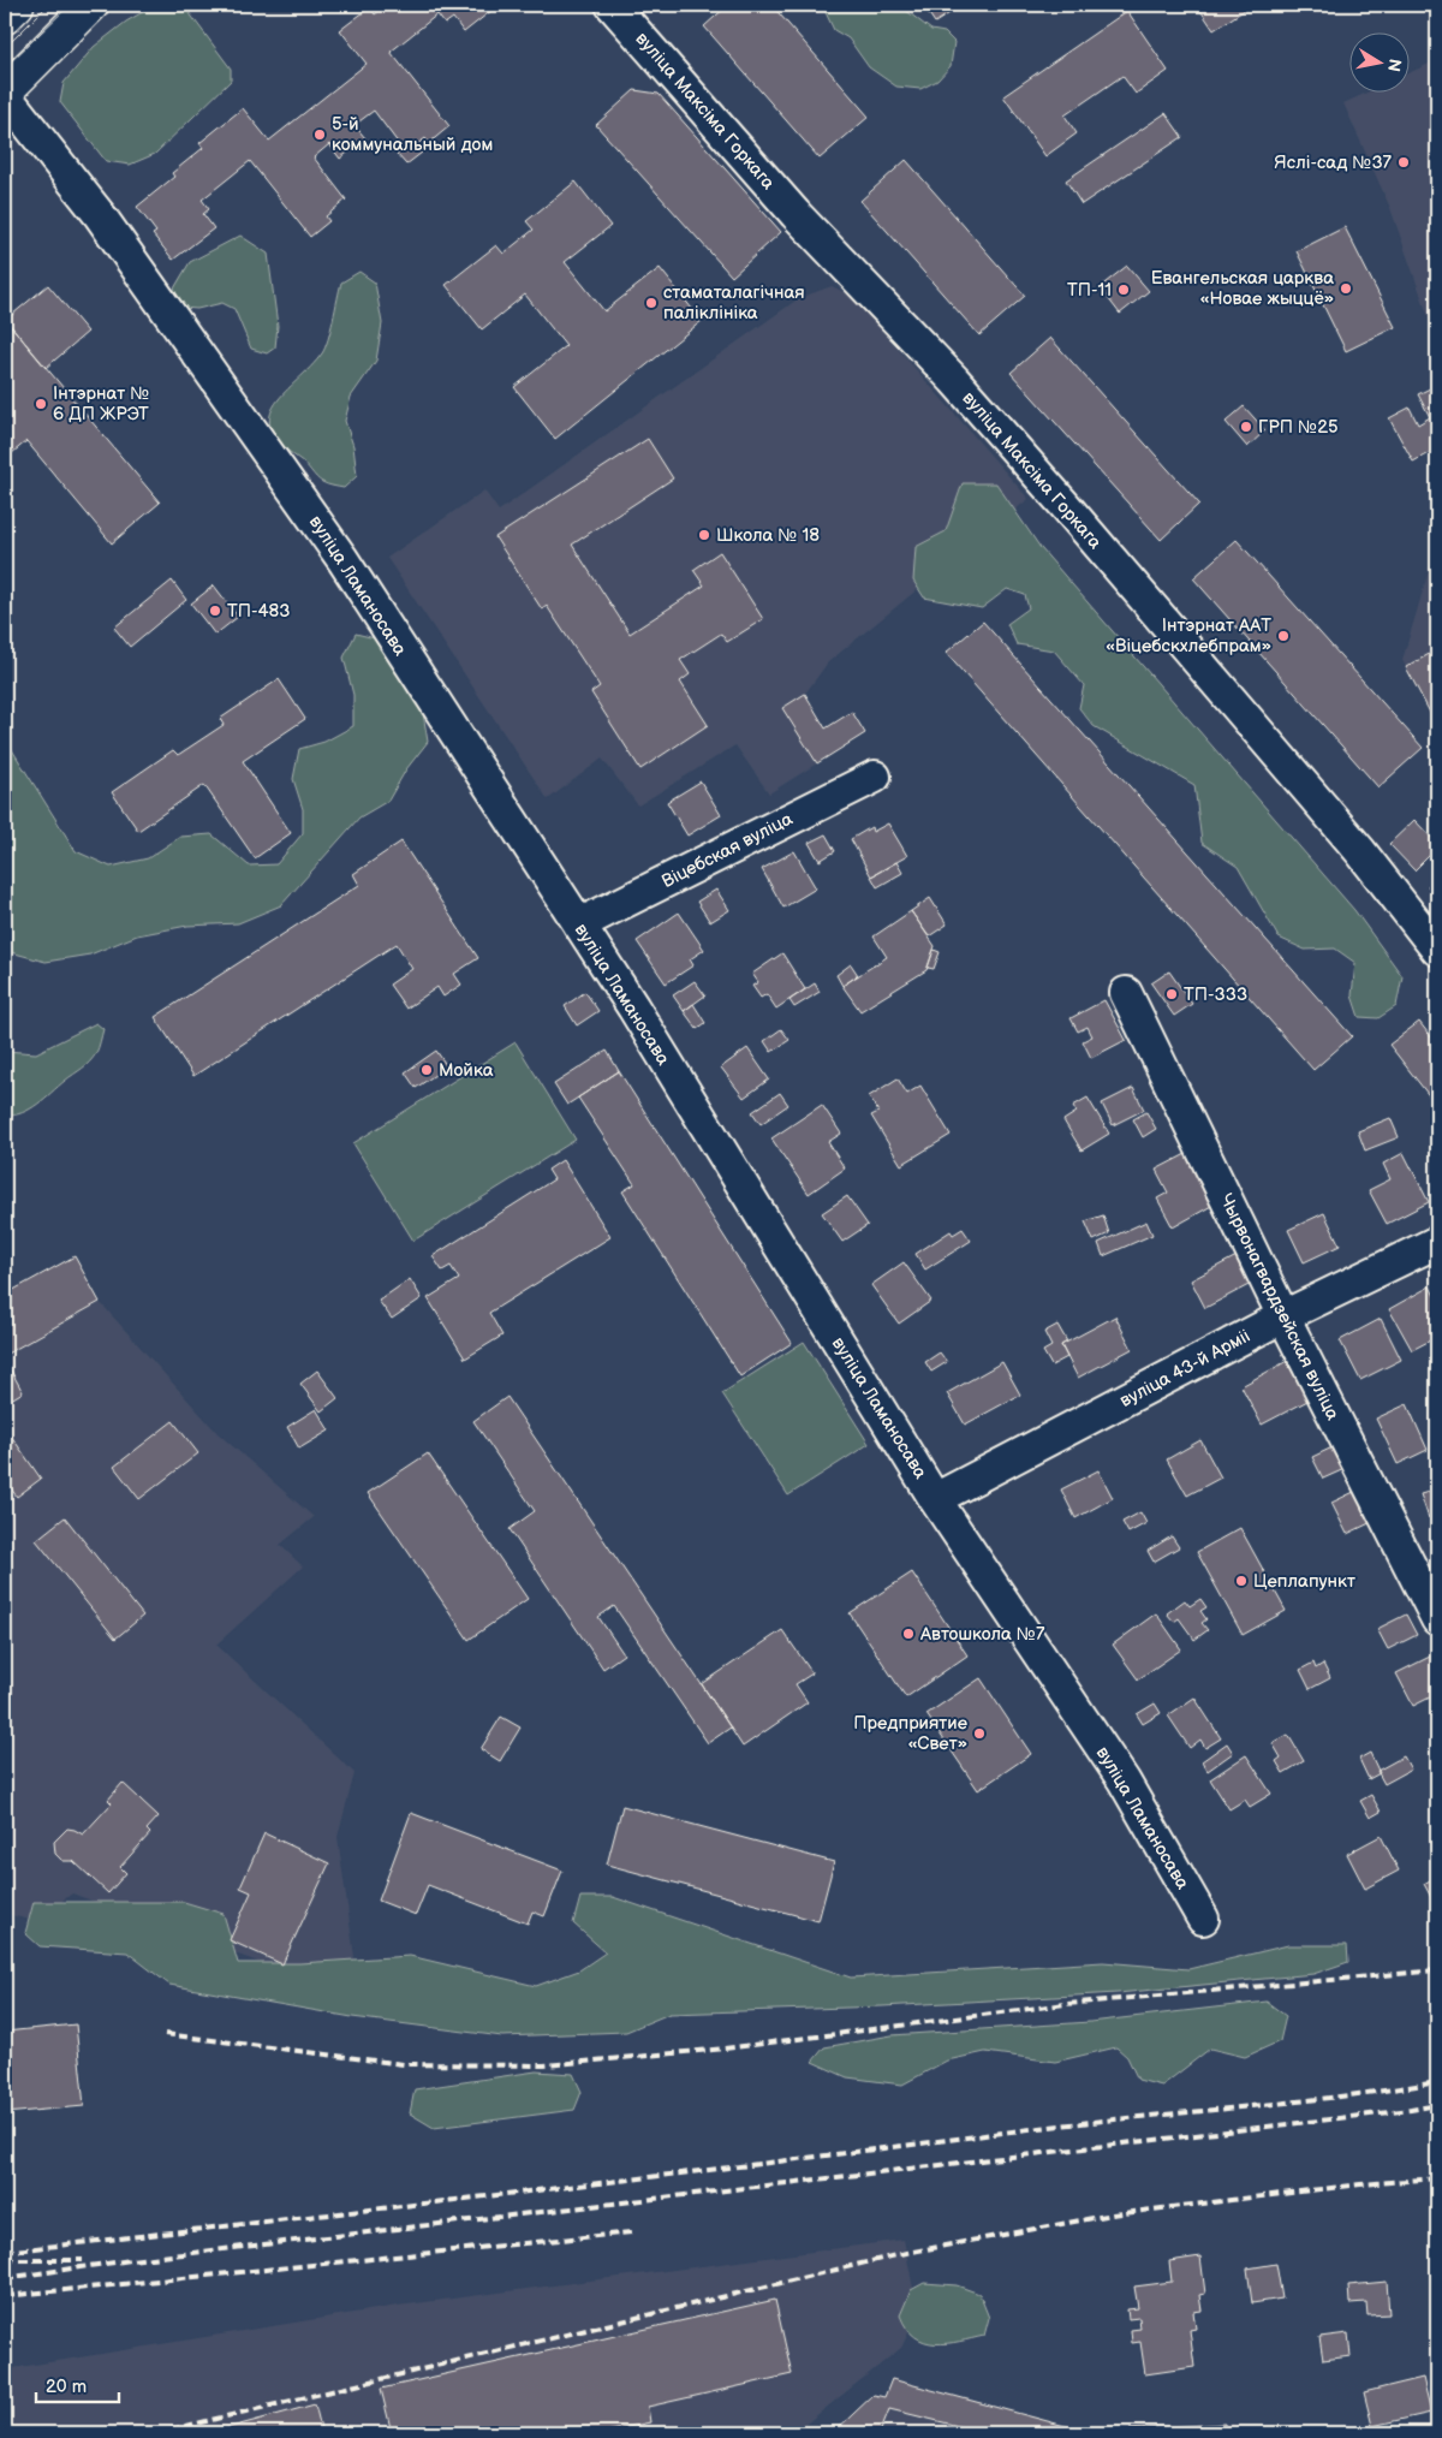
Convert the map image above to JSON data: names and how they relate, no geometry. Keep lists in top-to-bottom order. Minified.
{"streets":{"street":["вуліца Максіма Горкага","вуліца Ламаносава","Віцебская вуліца","Чырвонагвардзейская вуліца","вуліца 43-й Арміі"]},"crossings":[["вуліца Ламаносава","Віцебская вуліца"],["вуліца Ламаносава","вуліца 43-й Арміі"],["Чырвонагвардзейская вуліца","вуліца 43-й Арміі"]],"places":["5-й коммунальный дом","Яслі-сад №37","Евангельская царква «Новае жыццё»","ТП-11","стаматалагічная паліклініка","Інтэрнат № 6 ДП ЖРЭТ","ГРП №25","Школа № 18","ТП-483","Інтэрнат ААТ «Віцебскхлебпрам»","ТП-333","Мойка","Цеплапункт","Автошкола №7","Предприятие «Свет»"],"scale_bar":"20 m","north":"right"}
